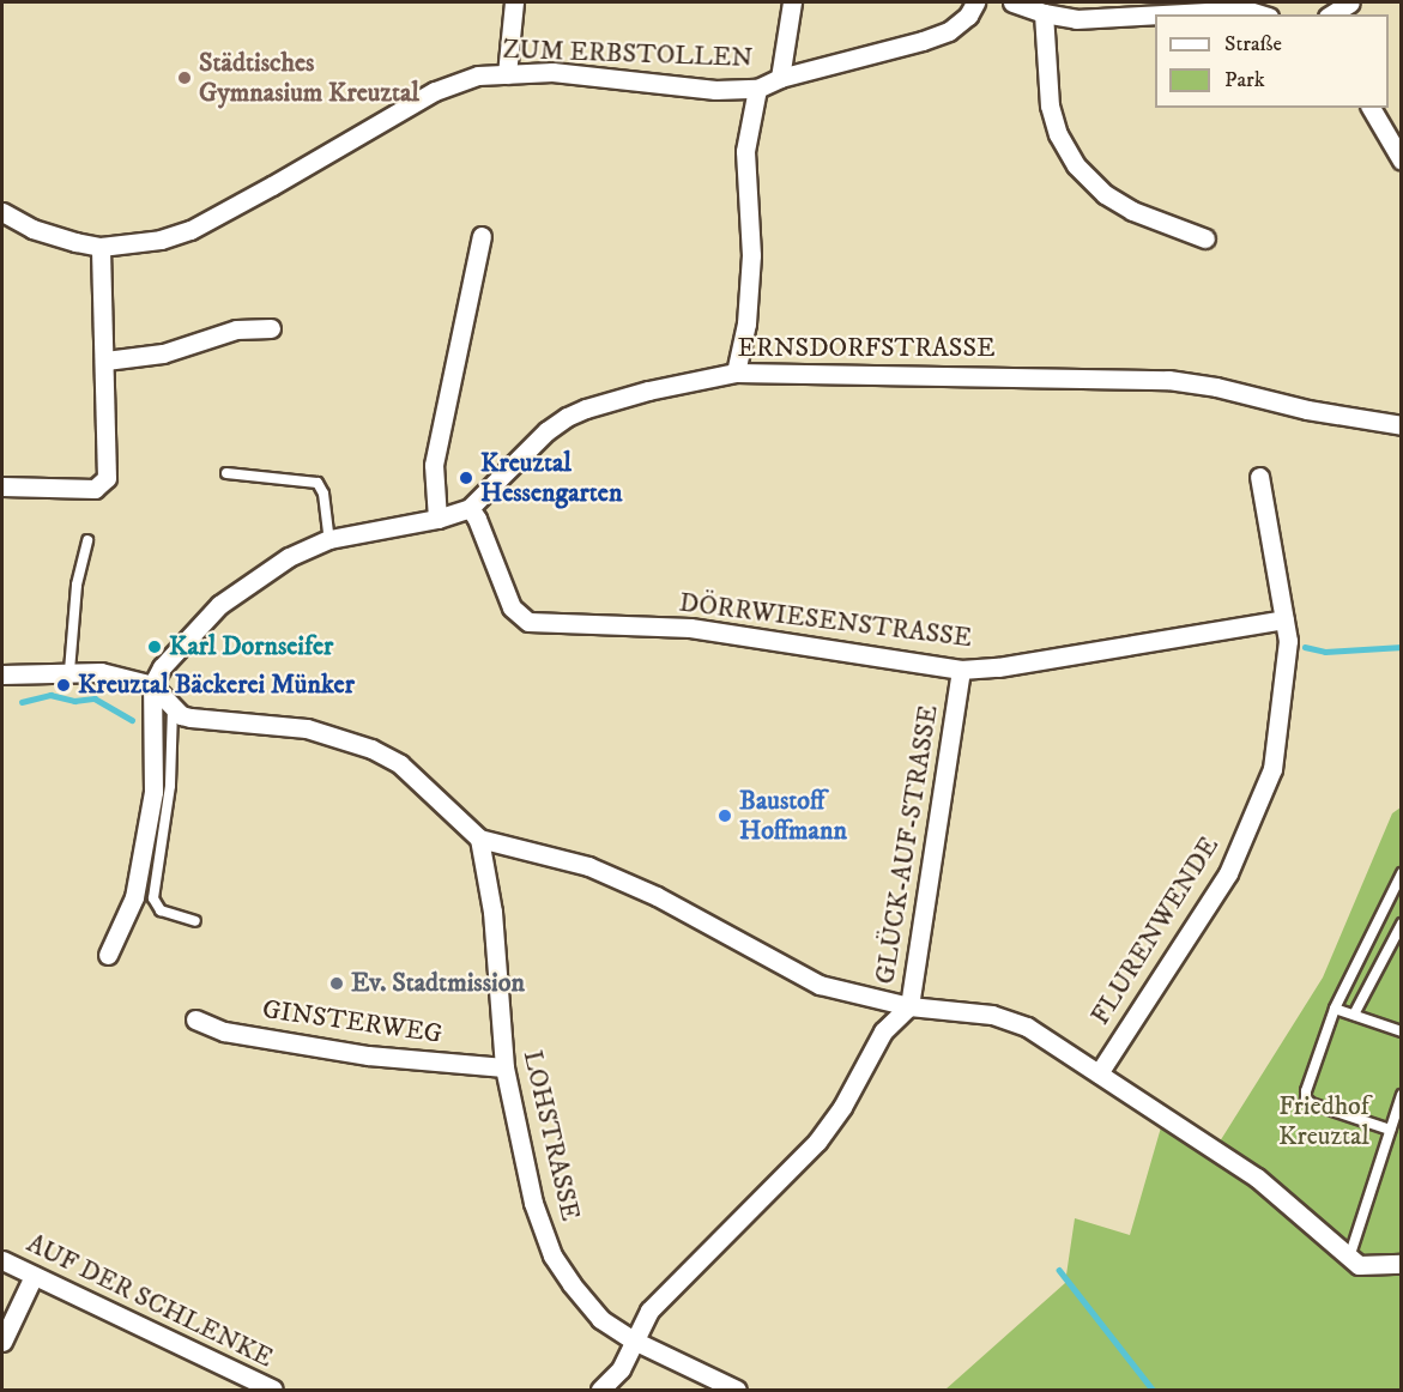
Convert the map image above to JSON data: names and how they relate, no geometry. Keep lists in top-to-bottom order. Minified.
{"streets":{"street":["ZUM ERBSTOLLEN","ERNSDORFSTRASSE","DÖRRWIESENSTRASSE","GLÜCK-AUF-STRASSE","FLURENWENDE","GINSTERWEG","LOHSTRASSE","AUF DER SCHLENKE"]},"crossings":[["ERNSDORFSTRASSE","DÖRRWIESENSTRASSE"],["DÖRRWIESENSTRASSE","GLÜCK-AUF-STRASSE"],["DÖRRWIESENSTRASSE","FLURENWENDE"],["GLÜCK-AUF-STRASSE","LOHSTRASSE"],["GINSTERWEG","LOHSTRASSE"]],"parks":["Friedhof Kreuztal"],"places":["Städtisches Gymnasium Kreuztal","Kreuztal Hessengarten","Karl Dornseifer","Kreuztal Bäckerei Münker","Baustoff Hoffmann","Ev. Stadtmission"],"legend":["Straße","Park"]}
